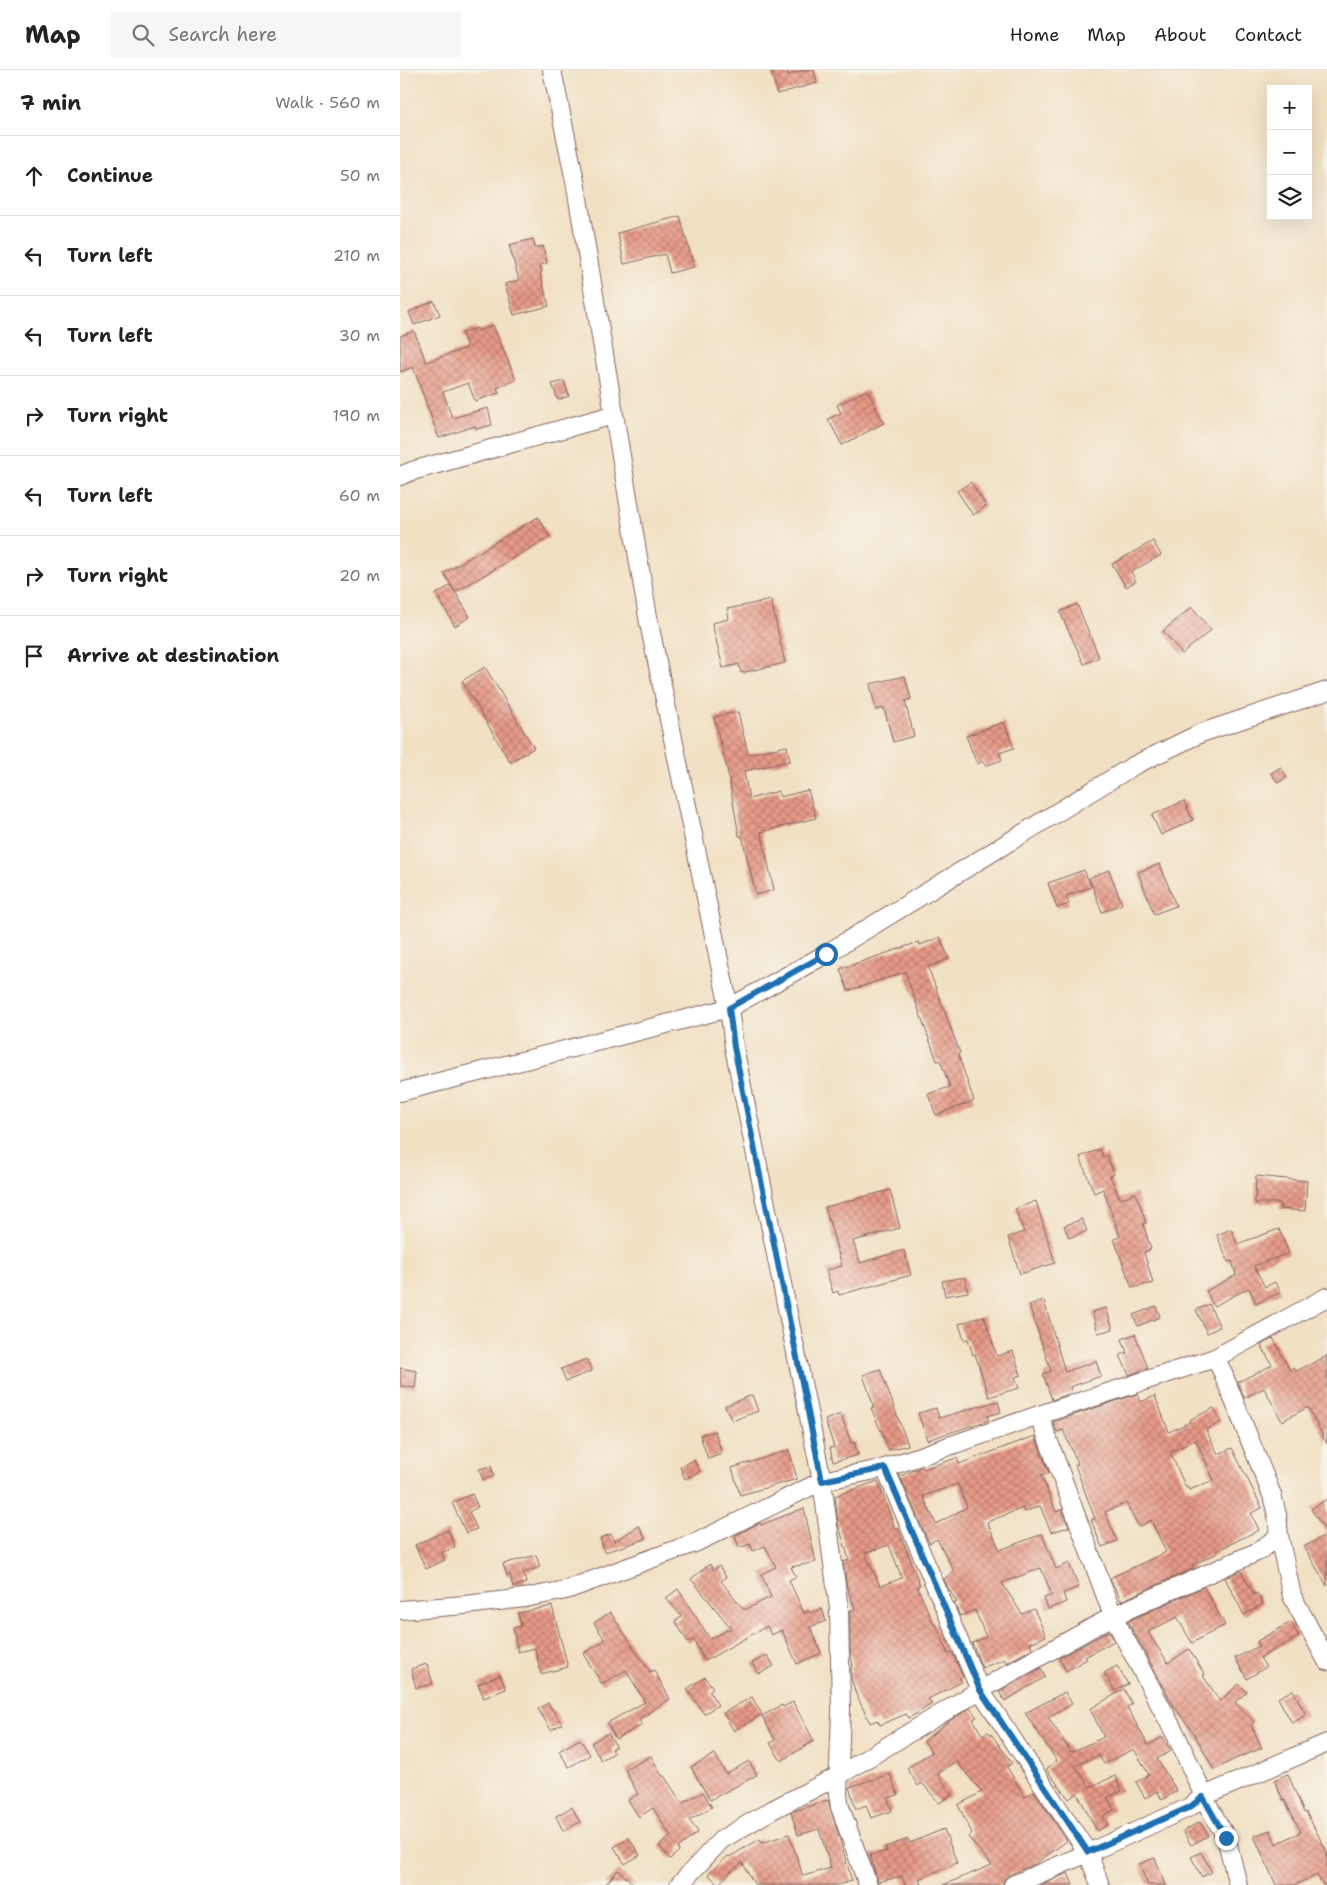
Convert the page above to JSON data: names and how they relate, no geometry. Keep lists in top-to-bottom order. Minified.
{"page":{"header":"Map","search":"Search here","nav":["Home","Map","About","Contact"],"heading":["7 min","Walk · 560 m"],"map_buttons":["+","−"],"list":[["Continue","50 m"],["Turn left","210 m"],["Turn left","30 m"],["Turn right","190 m"],["Turn left","60 m"],["Turn right","20 m"],"Arrive at destination"]}}
